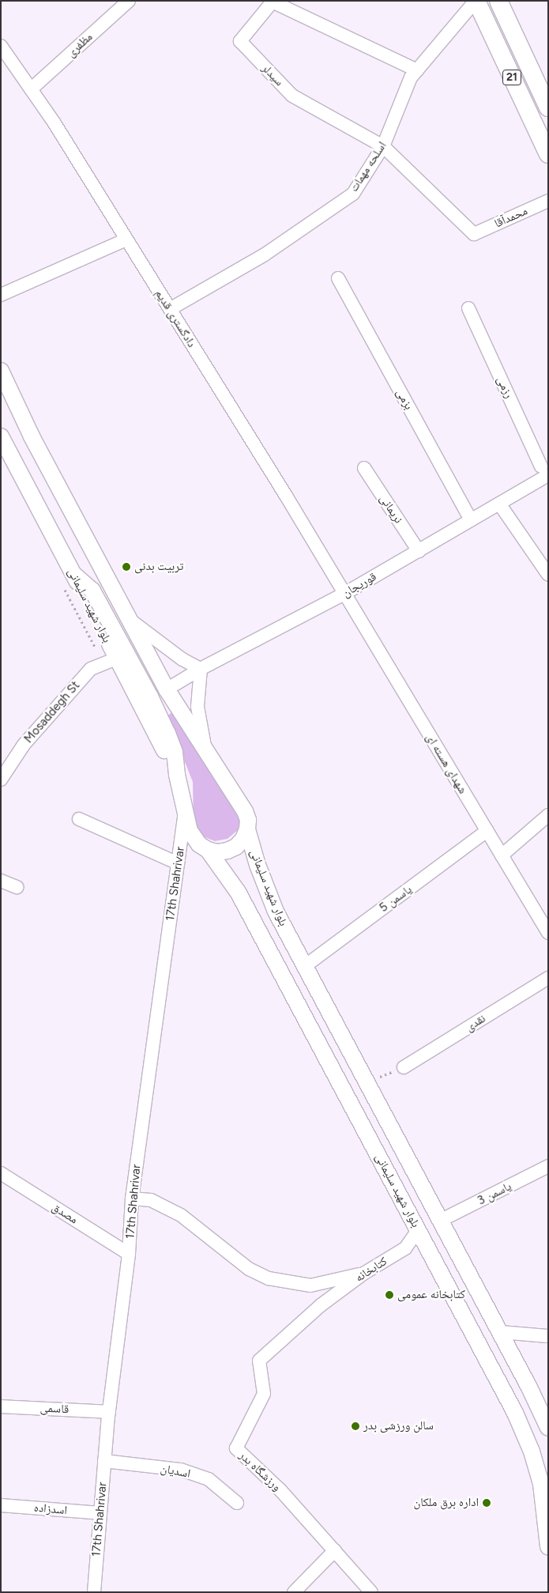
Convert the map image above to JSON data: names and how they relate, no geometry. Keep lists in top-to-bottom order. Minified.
{"streets":{"highway":["21"],"main road":["بلوار شهید سلیمانی"],"street":["مظفری","سیدلر","اسلحه مهمات","محمدآقا","دادگستری قدیم","رزمی","بزمی","نریمانی","قوریجان","Mosaddegh St","شهدای هسته ای","17th Shahrivar","یاسمن 5","نقدی","یاسمن 3","مصدق","کتابخانه","قاسمی","اسدیان","ورزشگاه بدر","اسدزاده"]},"crossings":[["مظفری","دادگستری قدیم"],["سیدلر","اسلحه مهمات"],["سیدلر","محمدآقا"],["21","اسلحه مهمات"],["اسلحه مهمات","دادگستری قدیم"],["دادگستری قدیم","قوریجان"],["دادگستری قدیم","شهدای هسته ای"],["بزمی","قوریجان"],["نریمانی","قوریجان"],["قوریجان","بلوار شهید سلیمانی"],["قوریجان","شهدای هسته ای"],["بلوار شهید سلیمانی","Mosaddegh St"],["بلوار شهید سلیمانی","17th Shahrivar"],["بلوار شهید سلیمانی","یاسمن 5"],["بلوار شهید سلیمانی","یاسمن 3"],["بلوار شهید سلیمانی","کتابخانه"],["شهدای هسته ای","یاسمن 5"],["17th Shahrivar","مصدق"],["17th Shahrivar","قاسمی"],["17th Shahrivar","اسدیان"],["17th Shahrivar","اسدزاده"],["کتابخانه","ورزشگاه بدر"]],"places":["تربیت بدنی","کتابخانه عمومی","سالن ورزشی بدر","اداره برق ملکان"]}
